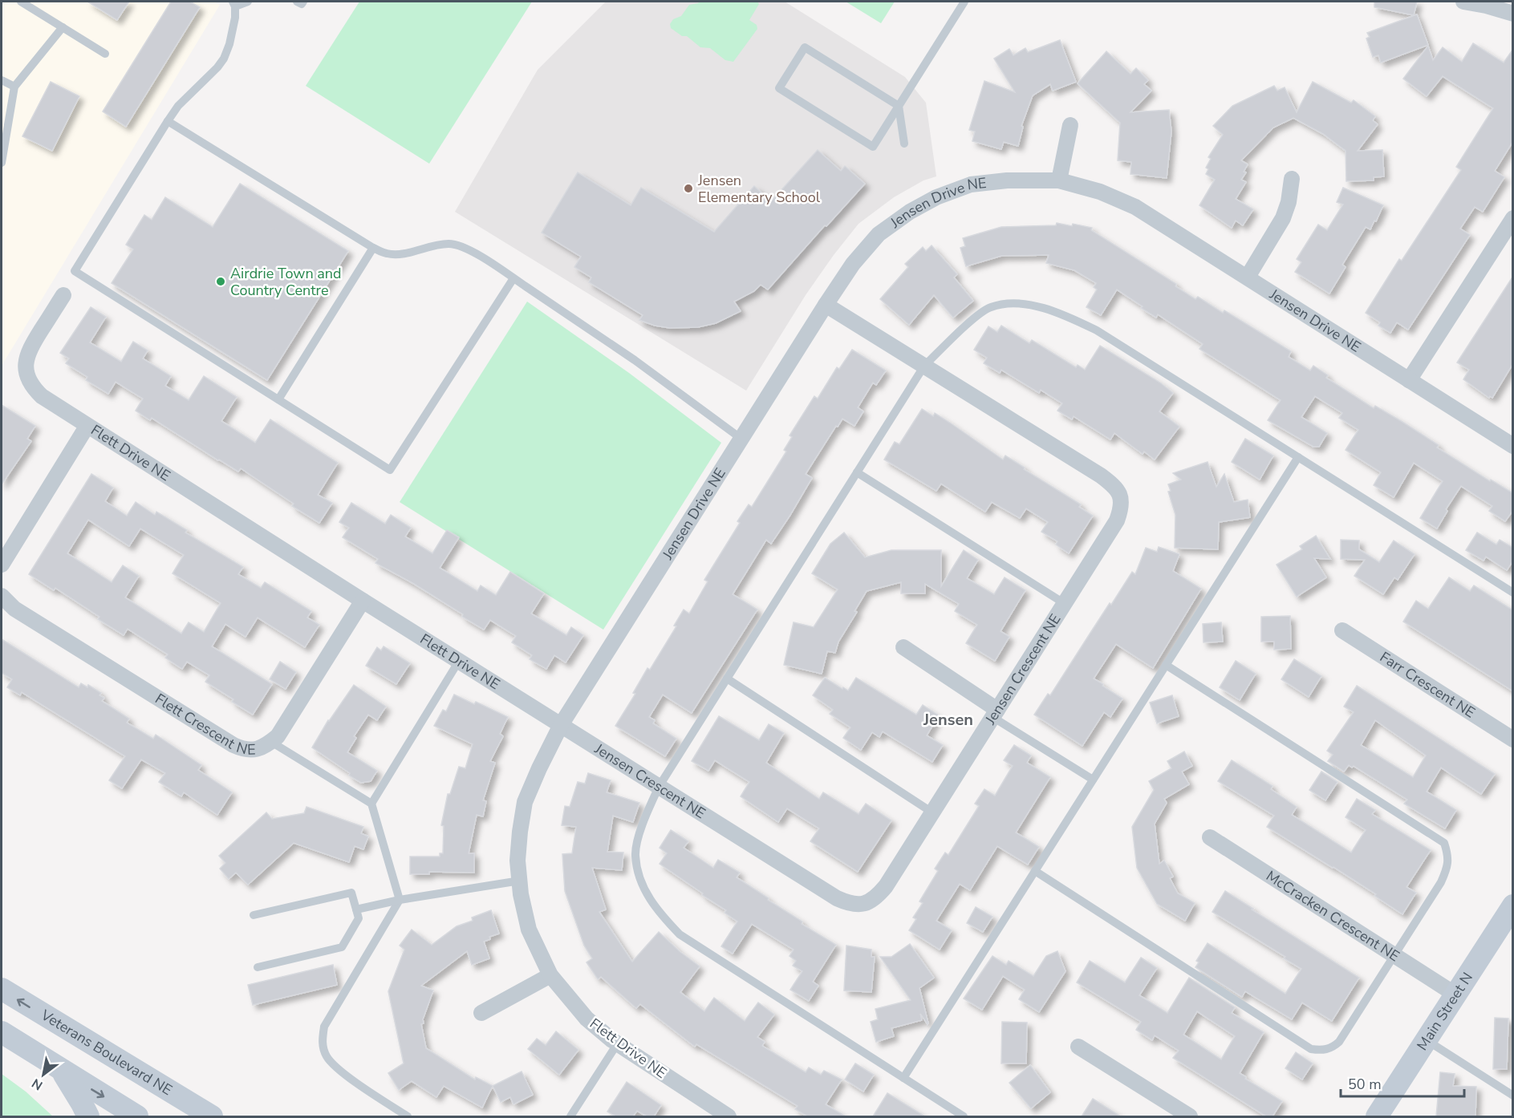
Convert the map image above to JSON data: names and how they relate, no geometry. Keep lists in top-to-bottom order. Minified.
{"streets":{"main road":["Main Street N","Veterans Boulevard NE"],"street":["Jensen Drive NE","Flett Drive NE","Jensen Crescent NE","Farr Crescent NE","Flett Crescent NE","McCracken Crescent NE"]},"crossings":[["Jensen Drive NE","Flett Drive NE"],["Jensen Drive NE","Jensen Crescent NE"],["Flett Drive NE","Jensen Crescent NE"],["Flett Drive NE","Flett Crescent NE"],["McCracken Crescent NE","Main Street N"]],"districts":["Jensen"],"places":["Jensen Elementary School","Airdrie Town and Country Centre"],"scale_bar":"50 m","north":"bottom left"}
